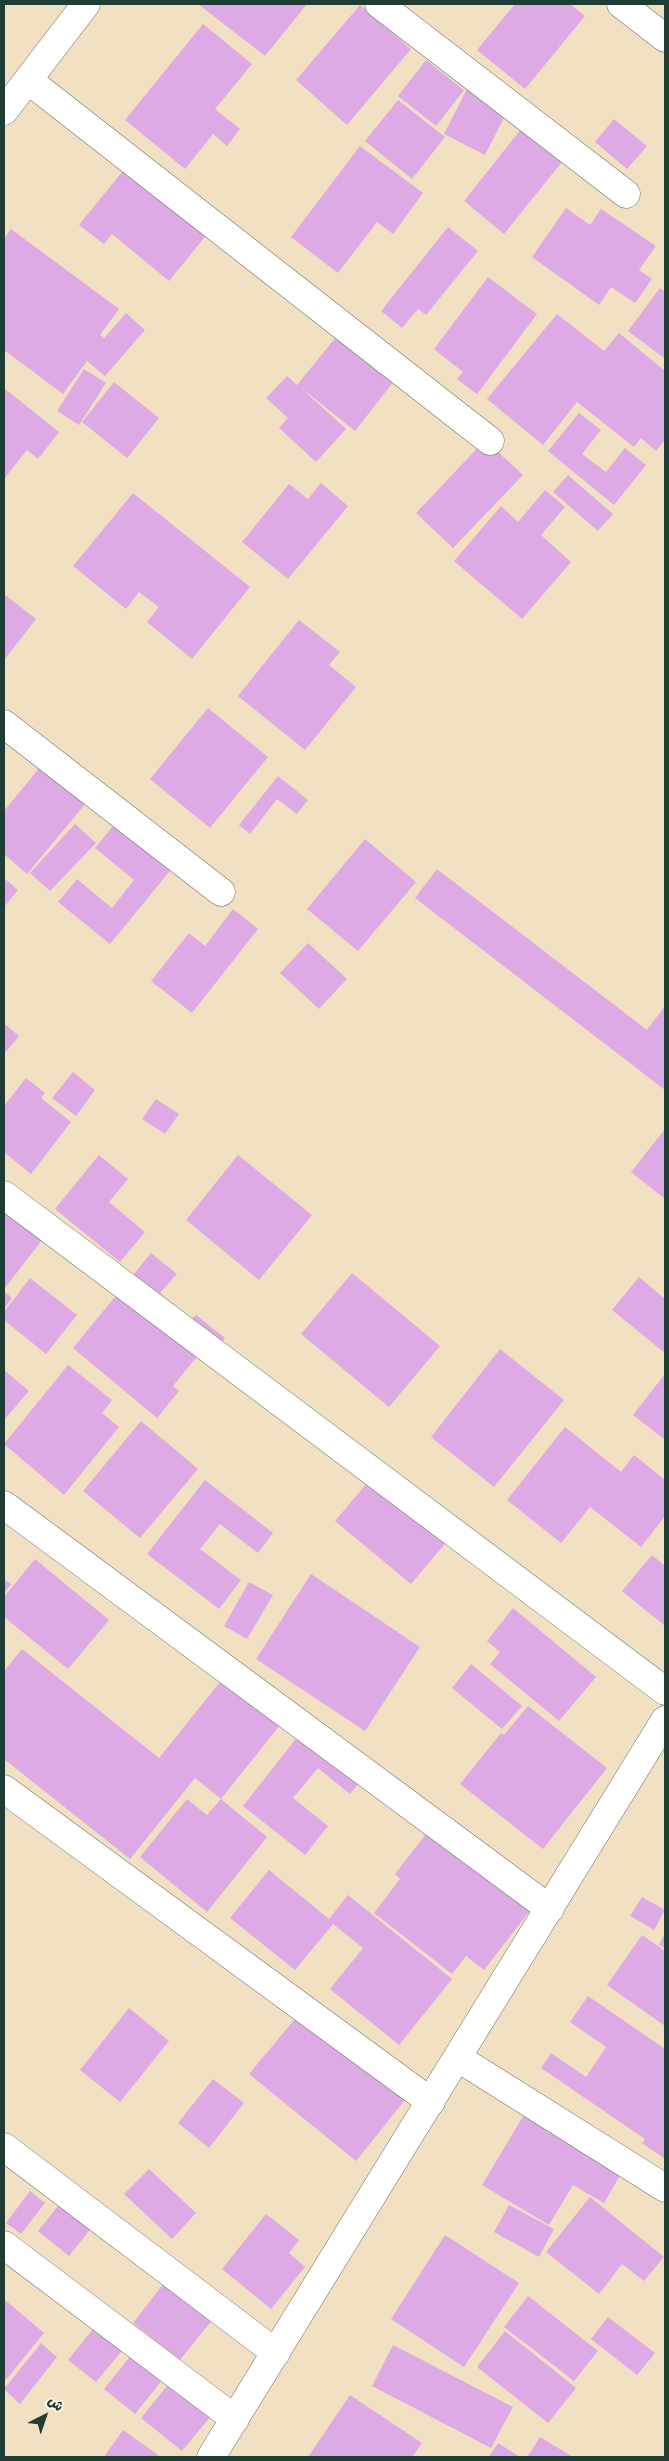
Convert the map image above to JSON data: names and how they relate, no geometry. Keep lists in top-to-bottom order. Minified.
{"north":"top right"}
